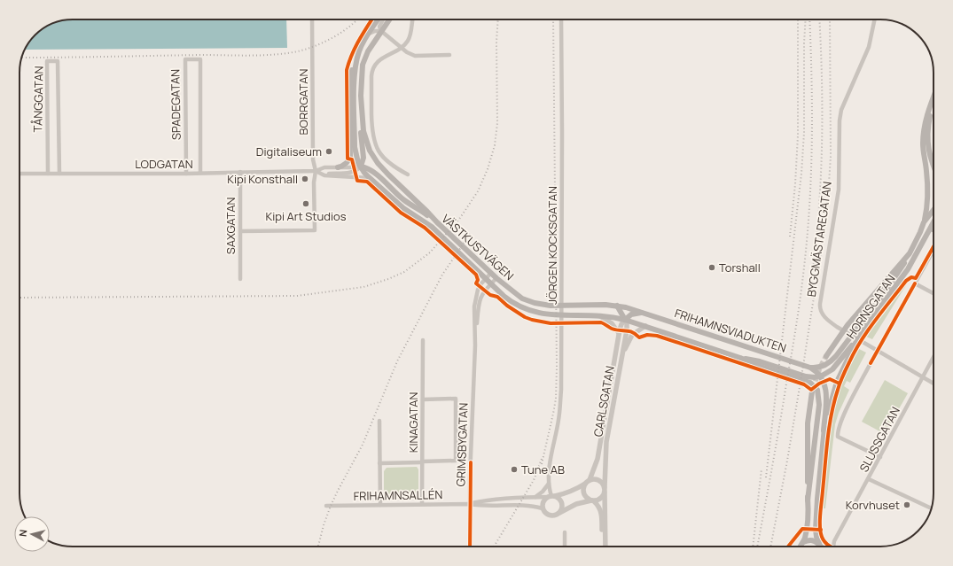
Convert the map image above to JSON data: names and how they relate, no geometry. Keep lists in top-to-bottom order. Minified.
{"streets":{"main road":["VÄSTKUSTVÄGEN","HORNSGATAN","FRIHAMNSVIADUKTEN"],"street":["TÅNGGATAN","BORRGATAN","SPADEGATAN","LODGATAN","SAXGATAN","BYGGMÄSTAREGATAN","JÖRGEN KOCKSGATAN","CARLSGATAN","KINAGATAN","SLUSSGATAN","GRIMSBYGATAN","FRIHAMNSALLÉN"]},"crossings":[["TÅNGGATAN","LODGATAN"],["BORRGATAN","LODGATAN"],["BORRGATAN","SAXGATAN"],["SPADEGATAN","LODGATAN"],["LODGATAN","SAXGATAN"],["LODGATAN","VÄSTKUSTVÄGEN"],["BYGGMÄSTAREGATAN","SLUSSGATAN"],["JÖRGEN KOCKSGATAN","FRIHAMNSALLÉN"],["VÄSTKUSTVÄGEN","FRIHAMNSVIADUKTEN"],["VÄSTKUSTVÄGEN","GRIMSBYGATAN"],["HORNSGATAN","FRIHAMNSVIADUKTEN"],["FRIHAMNSVIADUKTEN","CARLSGATAN"],["CARLSGATAN","FRIHAMNSALLÉN"],["KINAGATAN","FRIHAMNSALLÉN"],["GRIMSBYGATAN","FRIHAMNSALLÉN"]],"places":["Digitaliseum","Kipi Konsthall","Kipi Art Studios","Torshall","Tune AB","Korvhuset"],"north":"left"}
